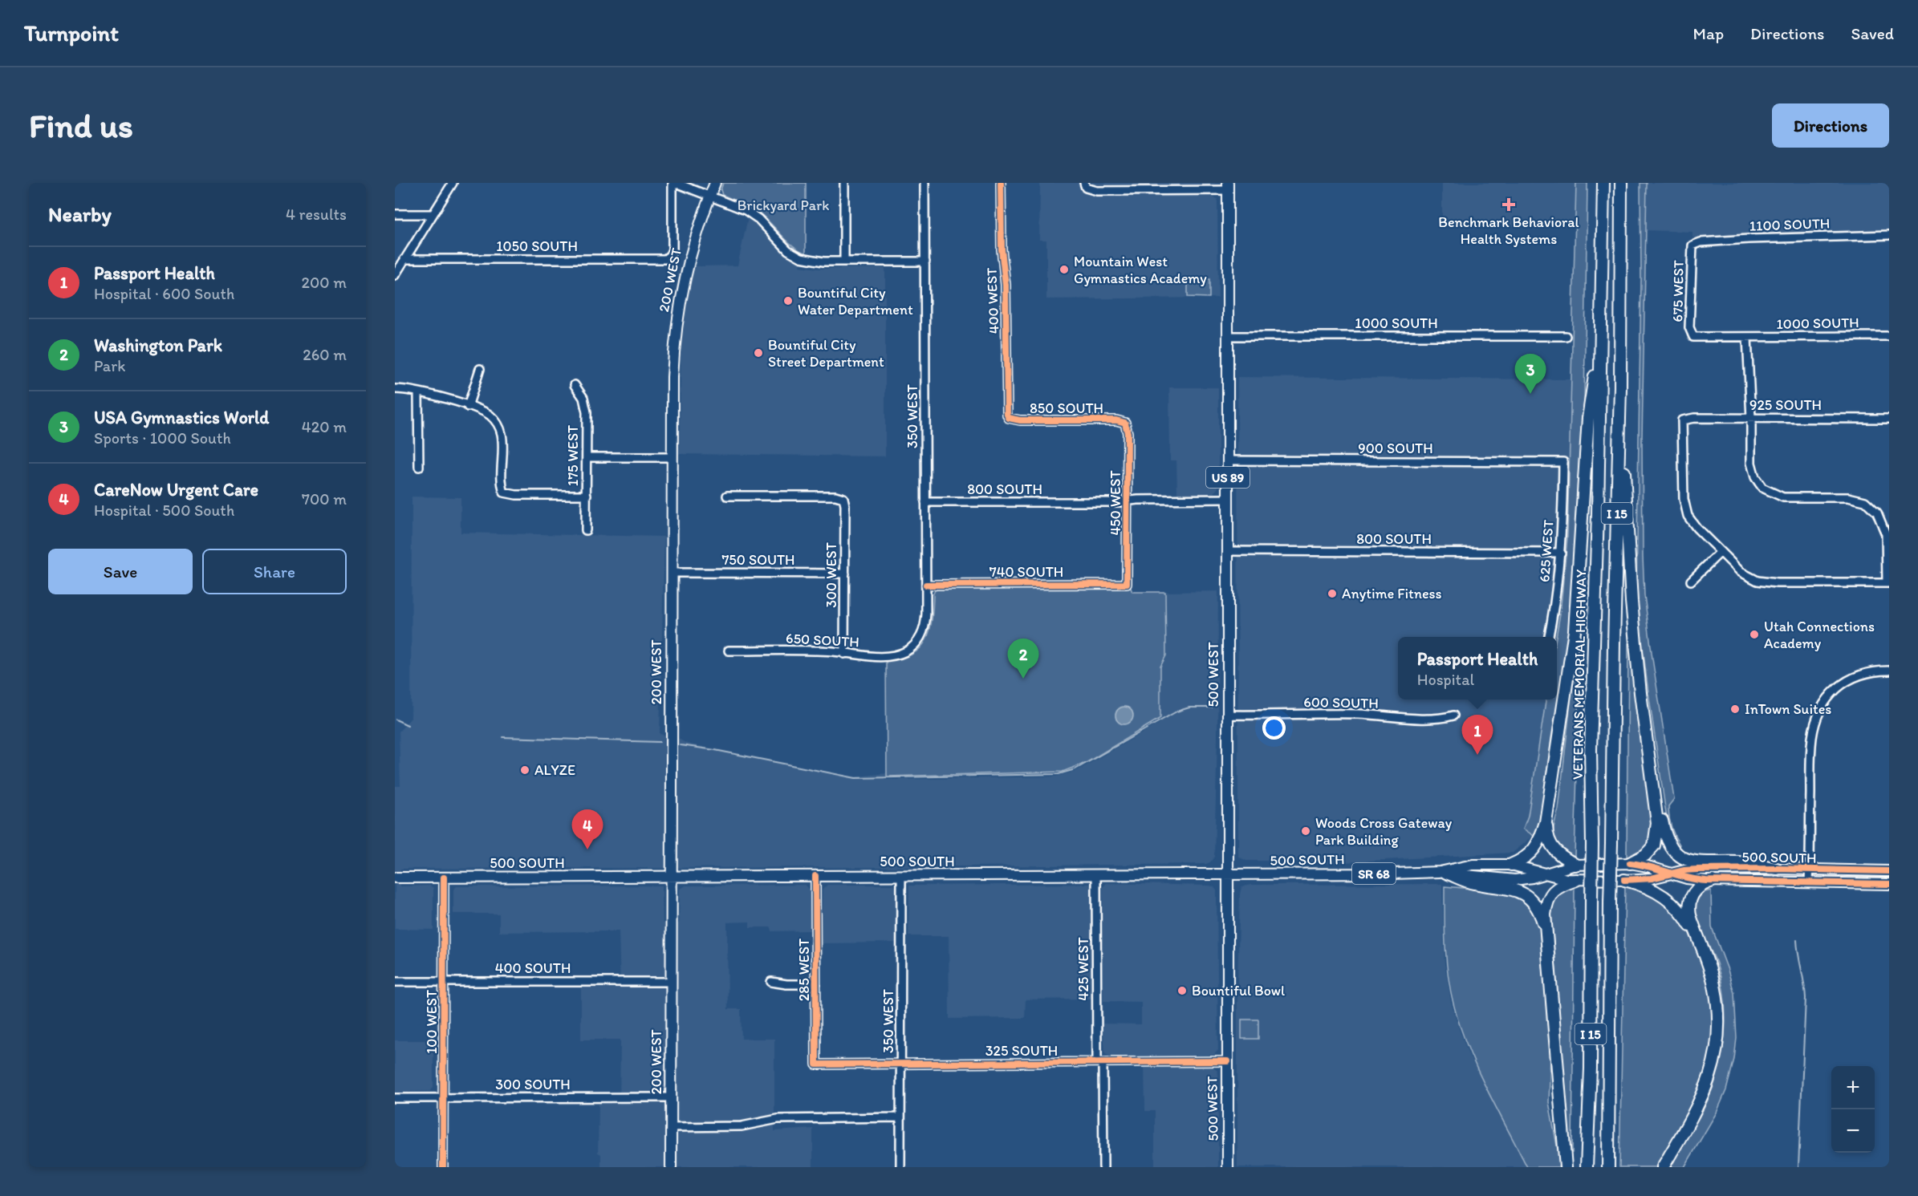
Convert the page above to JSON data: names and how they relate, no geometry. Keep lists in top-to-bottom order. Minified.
{"streets":{"highway":["I 15","VETERANS MEMORIAL HIGHWAY"],"main road":["200 WEST","US 89","500 WEST","500 SOUTH","SR 68"],"street":["1100 SOUTH","1050 SOUTH","675 WEST","400 WEST","1000 SOUTH","925 SOUTH","850 SOUTH","350 WEST","900 SOUTH","175 WEST","800 SOUTH","450 WEST","625 WEST","750 SOUTH","740 SOUTH","300 WEST","650 SOUTH","600 SOUTH","400 SOUTH","425 WEST","285 WEST","100 WEST","325 SOUTH","300 SOUTH"]},"crossings":[["1100 SOUTH","675 WEST"],["1050 SOUTH","200 WEST"],["200 WEST","750 SOUTH"],["200 WEST","500 SOUTH"],["200 WEST","400 SOUTH"],["200 WEST","300 SOUTH"],["675 WEST","1000 SOUTH"],["400 WEST","850 SOUTH"],["1000 SOUTH","500 WEST"],["850 SOUTH","450 WEST"],["350 WEST","800 SOUTH"],["350 WEST","740 SOUTH"],["350 WEST","650 SOUTH"],["350 WEST","500 SOUTH"],["350 WEST","325 SOUTH"],["900 SOUTH","625 WEST"],["900 SOUTH","500 WEST"],["800 SOUTH","450 WEST"],["800 SOUTH","625 WEST"],["800 SOUTH","500 WEST"],["450 WEST","740 SOUTH"],["750 SOUTH","300 WEST"],["300 WEST","650 SOUTH"],["500 WEST","600 SOUTH"],["500 WEST","500 SOUTH"],["500 WEST","325 SOUTH"],["500 SOUTH","425 WEST"],["500 SOUTH","285 WEST"],["500 SOUTH","100 WEST"],["400 SOUTH","100 WEST"],["425 WEST","325 SOUTH"],["285 WEST","325 SOUTH"],["100 WEST","300 SOUTH"]],"parks":["Brickyard Park"],"places":{"health":["Benchmark Behavioral Health Systems"],"other":["Mountain West Gymnastics Academy","Bountiful City Water Department","Bountiful City Street Department","Anytime Fitness","Utah Connections Academy","InTown Suites","ALYZE","Woods Cross Gateway Park Building","Bountiful Bowl"]},"page":{"header":"Turnpoint","nav":["Map","Directions","Saved"],"buttons":["Directions",["Save","Share"]],"title":"Find us","heading":["Nearby","4 results"],"list":[{"mark":"1","name":"Passport Health","note":"Hospital · 600 South","value":"200 m"},{"mark":"2","name":"Washington Park","note":"Park","value":"260 m"},{"mark":"3","name":"USA Gymnastics World","note":"Sports · 1000 South","value":"420 m"},{"mark":"4","name":"CareNow Urgent Care","note":"Hospital · 500 South","value":"700 m"}],"pins":["3","2","1","4"],"popup":["Passport Health","Hospital"],"map_buttons":["+","−"]}}
